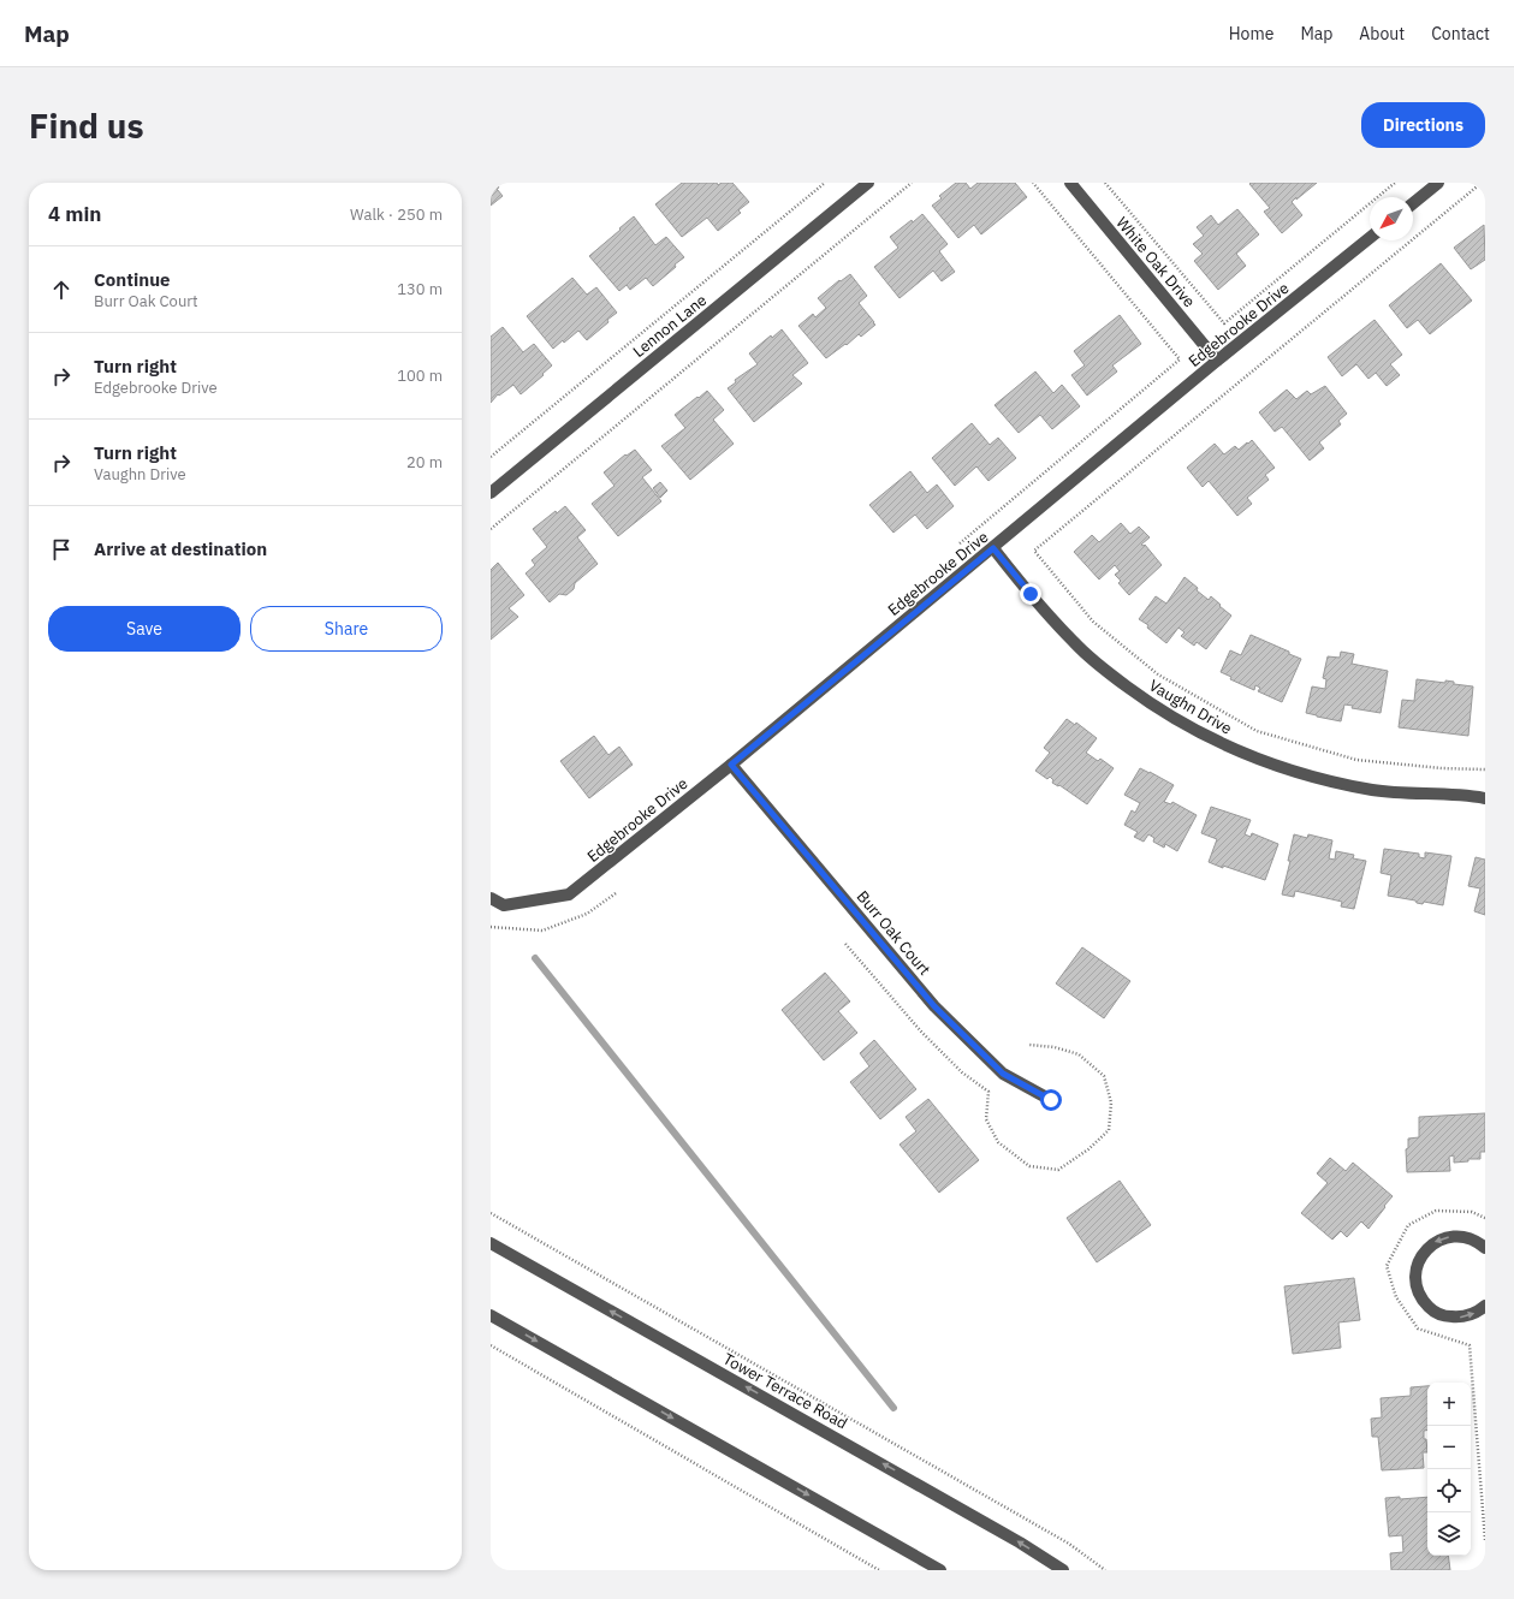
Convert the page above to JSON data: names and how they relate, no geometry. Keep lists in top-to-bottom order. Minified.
{"streets":{"street":["White Oak Drive","Edgebrooke Drive","Lennon Lane","Vaughn Drive","Burr Oak Court","Tower Terrace Road"]},"crossings":[["White Oak Drive","Edgebrooke Drive"],["Edgebrooke Drive","Vaughn Drive"],["Edgebrooke Drive","Burr Oak Court"]],"north":"bottom left","page":{"header":"Map","nav":["Home","Map","About","Contact"],"buttons":["Directions",["Save","Share"]],"title":"Find us","heading":["4 min","Walk · 250 m"],"list":[["Continue","Burr Oak Court","130 m"],["Turn right","Edgebrooke Drive","100 m"],["Turn right","Vaughn Drive","20 m"],"Arrive at destination"],"map_buttons":["+","−"]}}
